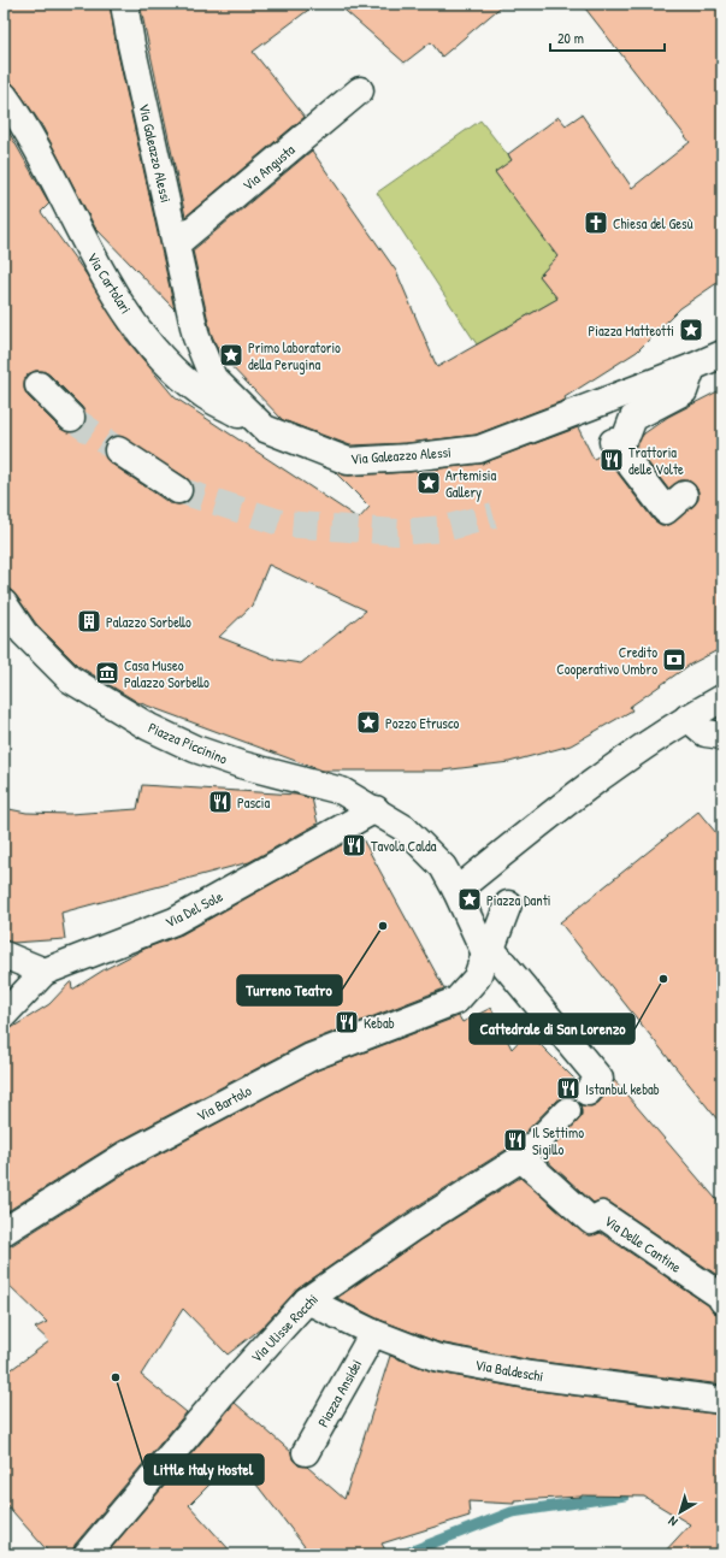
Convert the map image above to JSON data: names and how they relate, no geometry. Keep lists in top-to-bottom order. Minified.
{"streets":{"street":["Via Galeazzo Alessi","Via Angusta","Via Cartolari","Piazza Piccinino","Via Del Sole","Via Bartolo","Via Delle Cantine","Via Ulisse Rocchi","Via Baldeschi","Piazza Ansidei"]},"crossings":[["Via Galeazzo Alessi","Via Angusta"],["Via Galeazzo Alessi","Via Cartolari"],["Piazza Piccinino","Via Del Sole"],["Via Delle Cantine","Via Ulisse Rocchi"],["Via Ulisse Rocchi","Via Baldeschi"],["Via Baldeschi","Piazza Ansidei"]],"places":{"church":["Chiesa del Gesù"],"place":["Piazza Matteotti","Primo laboratorio della Perugina","Artemisia Gallery","Pozzo Etrusco","Piazza Danti"],"restaurant":["Trattoria delle Volte","Pascia","Tavola Calda","Kebab","Istanbul kebab","Il Settimo Sigillo"],"building":["Palazzo Sorbello"],"bank":["Credito Cooperativo Umbro"],"museum":["Casa Museo Palazzo Sorbello"],"other":["Turreno Teatro","Cattedrale di San Lorenzo","Little Italy Hostel"]},"scale_bar":"20 m","north":"bottom left"}
